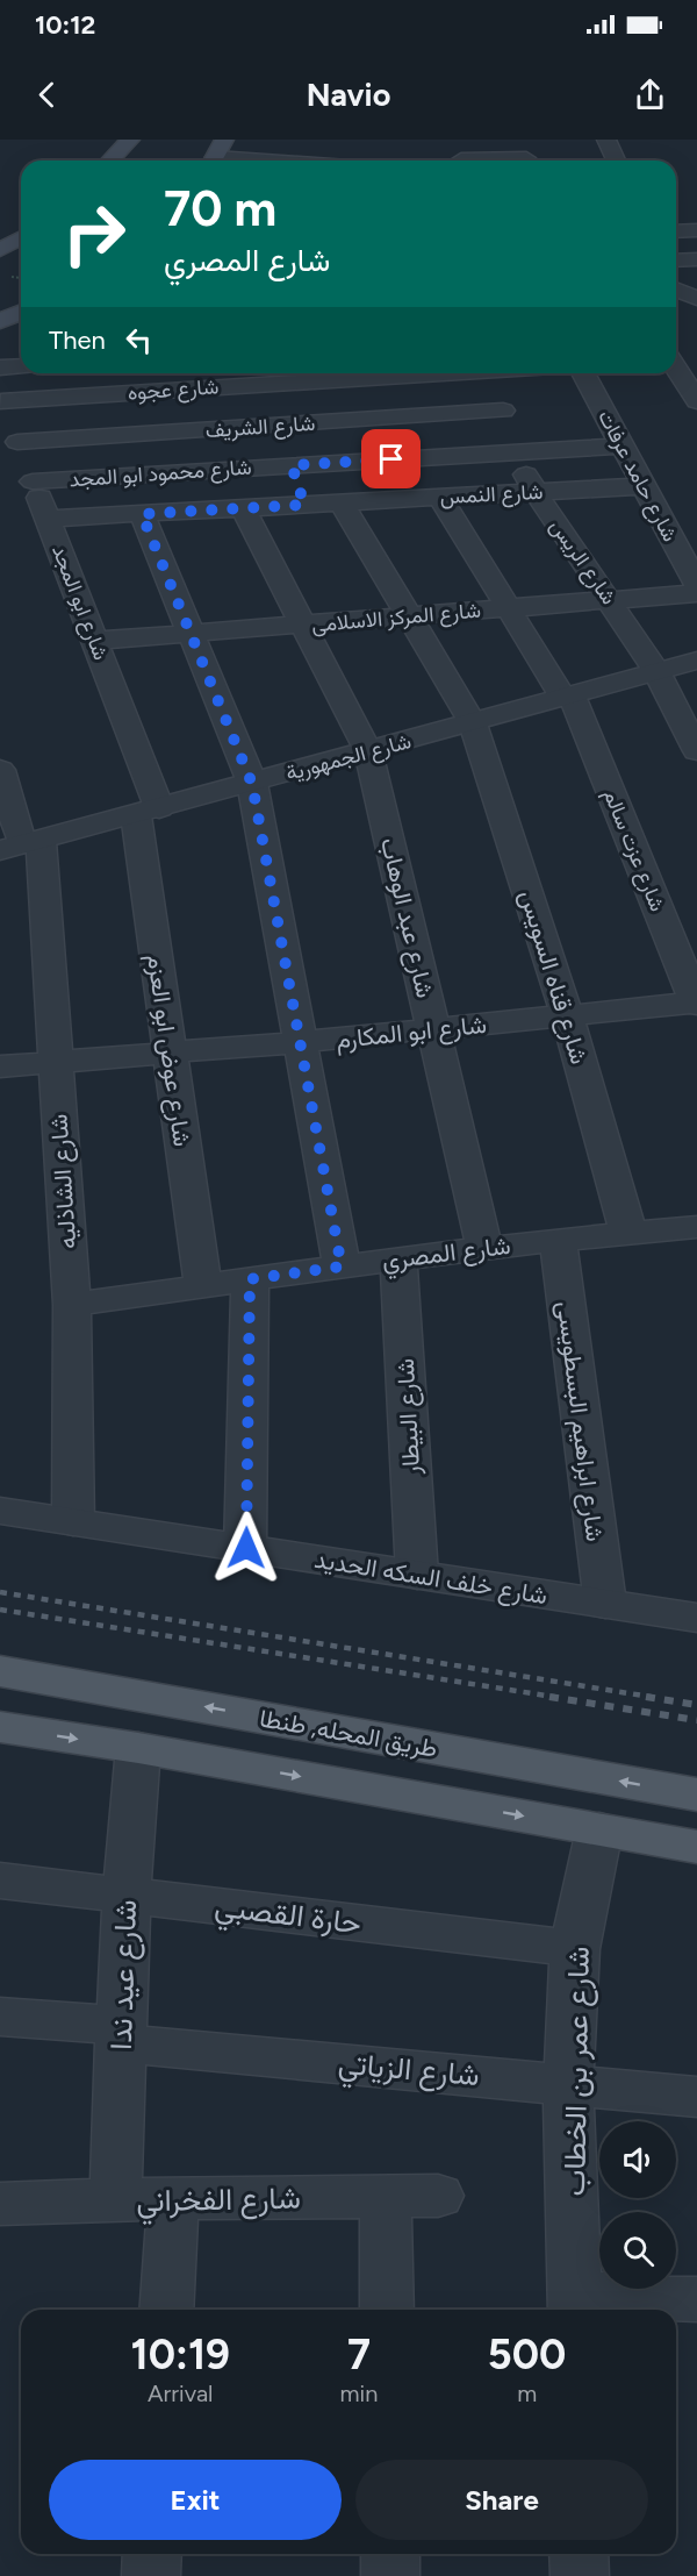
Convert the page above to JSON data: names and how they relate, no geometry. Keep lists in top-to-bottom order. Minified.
{"streets":{"main road":["طريق المحله, طنطا"],"street":["شارع عجوه","شارع الشريف","شارع محمود ابو المجد","شارع حامد عرفات","شارع النمس","شارع الريس","شارع ابو المجد","شارع المركز الاسلامى","شارع الجمهورية","شارع عزت سالم","شارع عبد الوهاب","شارع قناه السويس","شارع ابو المكارم","شارع عوض ابو العزم","شارع الشاذليه","شارع المصري","شارع البيطار","شارع ابراهيم البسطويسى","شارع خلف السكه الحديد","حارة القصبي","شارع عيد ندا","شارع الزياتي","شارع عمر بن الخطاب","شارع الفخراني"]},"crossings":[["شارع عجوه","شارع ابو المجد"],["شارع الشريف","شارع الريس"],["شارع الشريف","شارع ابو المجد"],["شارع محمود ابو المجد","شارع حامد عرفات"],["شارع محمود ابو المجد","شارع الريس"],["شارع محمود ابو المجد","شارع ابو المجد"],["شارع حامد عرفات","شارع النمس"],["شارع النمس","شارع الريس"],["شارع النمس","شارع ابو المجد"],["شارع النمس","شارع عزت سالم"],["شارع النمس","شارع عبد الوهاب"],["شارع النمس","شارع قناه السويس"],["شارع الريس","شارع المركز الاسلامى"],["شارع الريس","شارع الجمهورية"],["شارع ابو المجد","شارع المركز الاسلامى"],["شارع ابو المجد","شارع الجمهورية"],["شارع ابو المجد","شارع عوض ابو العزم"],["شارع المركز الاسلامى","شارع عزت سالم"],["شارع المركز الاسلامى","شارع عبد الوهاب"],["شارع المركز الاسلامى","شارع قناه السويس"],["شارع الجمهورية","شارع عزت سالم"],["شارع الجمهورية","شارع عبد الوهاب"],["شارع الجمهورية","شارع قناه السويس"],["شارع الجمهورية","شارع عوض ابو العزم"],["شارع الجمهورية","شارع الشاذليه"],["شارع عزت سالم","شارع ابو المكارم"],["شارع عبد الوهاب","شارع ابو المكارم"],["شارع عبد الوهاب","شارع المصري"],["شارع قناه السويس","شارع ابو المكارم"],["شارع قناه السويس","شارع المصري"],["شارع ابو المكارم","شارع عوض ابو العزم"],["شارع ابو المكارم","شارع الشاذليه"],["شارع عوض ابو العزم","شارع المصري"],["شارع الشاذليه","شارع المصري"],["شارع الشاذليه","شارع خلف السكه الحديد"],["شارع المصري","شارع البيطار"],["شارع المصري","شارع ابراهيم البسطويسى"],["شارع البيطار","شارع خلف السكه الحديد"],["شارع ابراهيم البسطويسى","شارع خلف السكه الحديد"],["حارة القصبي","شارع عيد ندا"],["حارة القصبي","شارع عمر بن الخطاب"],["شارع عيد ندا","شارع الزياتي"],["شارع عيد ندا","شارع الفخراني"],["شارع الزياتي","شارع عمر بن الخطاب"]],"page":{"status":"10:12","header":"Navio","turn":["70 m","شارع المصري"],"then":"Then","eta":["10:19","Arrival","7","min","500","m"],"buttons":["Exit","Share"]}}
